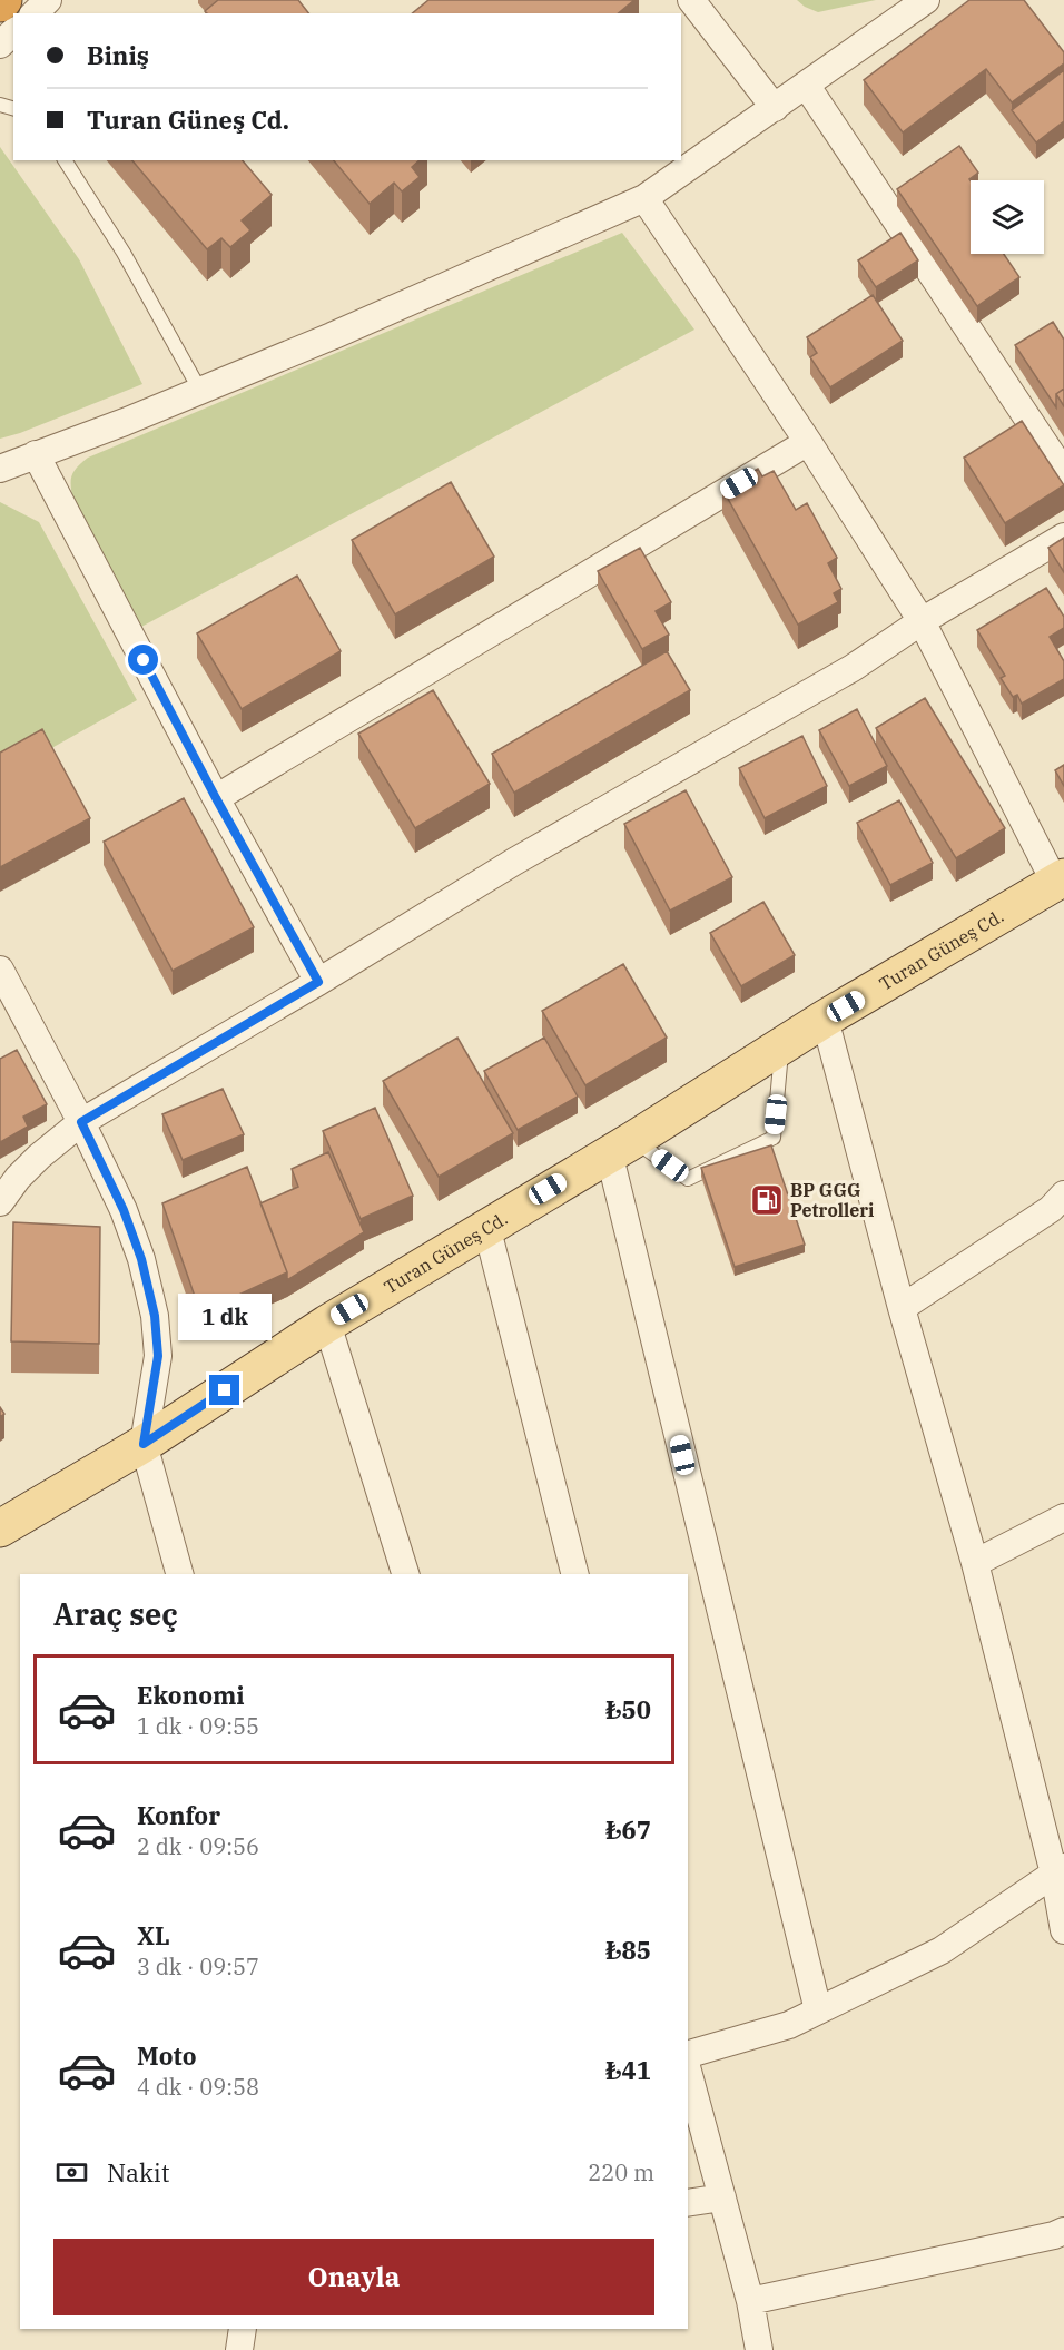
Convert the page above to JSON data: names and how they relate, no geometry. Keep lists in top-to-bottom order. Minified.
{"streets":{"main road":["Turan Güneş Cd."]},"places":{"fuel station":["BP GGG Petrolleri"]},"page":{"banner":["Biniş","Turan Güneş Cd."],"bubble":"1 dk","heading":"Araç seç","list":[{"name":"Ekonomi","note":"1 dk · 09:55","value":"₺50"},{"name":"Konfor","note":"2 dk · 09:56","value":"₺67"},{"name":"XL","note":"3 dk · 09:57","value":"₺85"},{"name":"Moto","note":"4 dk · 09:58","value":"₺41"}],"pay":["Nakit","220 m"],"buttons":"Onayla"}}
